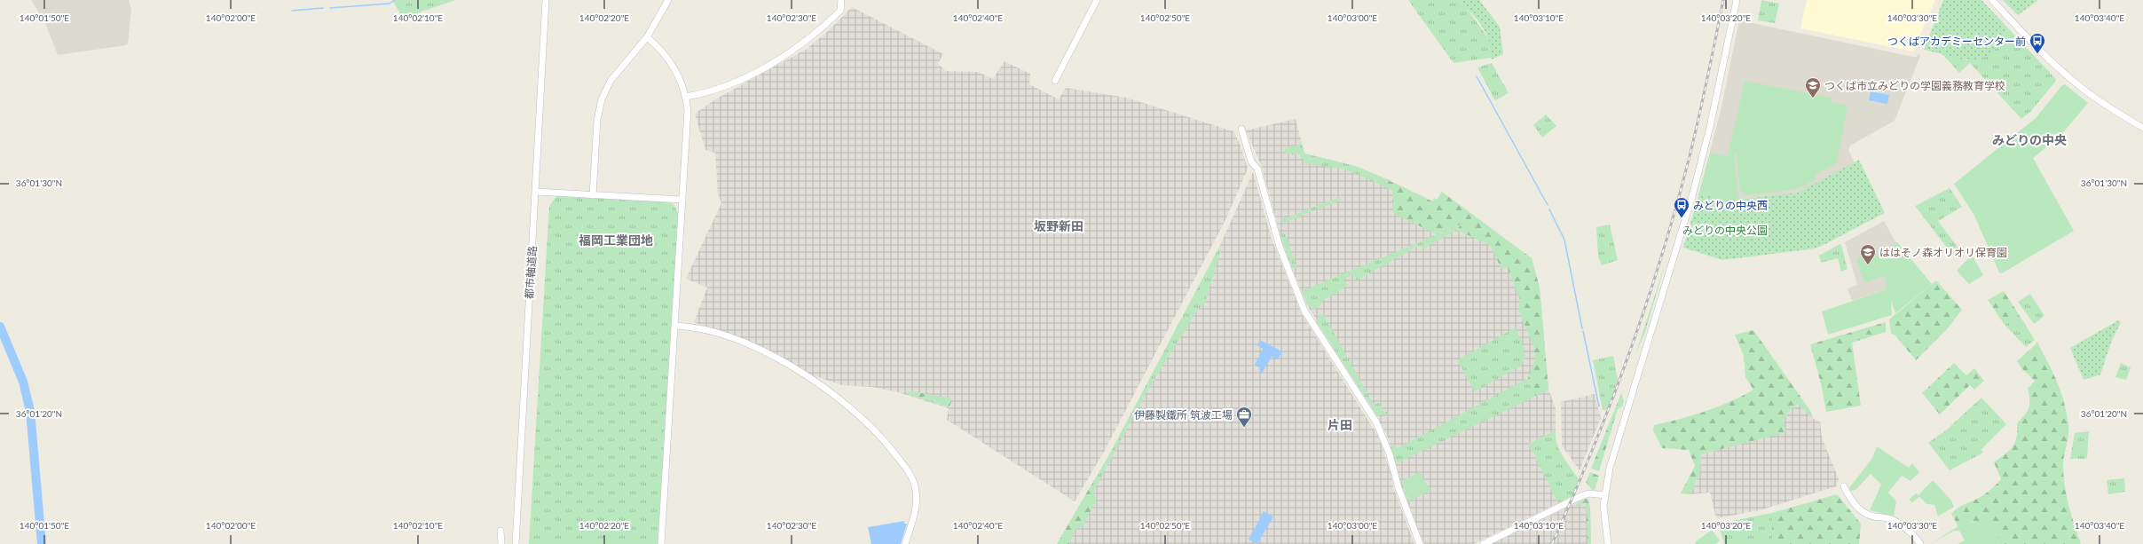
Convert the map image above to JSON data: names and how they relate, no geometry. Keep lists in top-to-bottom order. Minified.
{"streets":{"street":["都市軸道路"]},"districts":["みどりの中央","坂野新田","福岡工業団地","片田"],"parks":["みどりの中央公園"],"places":{"bus stop":["つくばアカデミーセンター前","みどりの中央西"],"school or university":["つくば市立みどりの学園義務教育学校","ははそノ森オリオリ保育園"],"office":["伊藤製鐵所 筑波工場"]},"coordinates":["140°01'50\"E","140°02'00\"E","140°02'10\"E","140°02'20\"E","140°02'30\"E","140°02'40\"E","140°02'50\"E","140°03'00\"E","140°03'10\"E","140°03'20\"E","140°03'30\"E","140°03'40\"E","36°01'30\"N","36°01'20\"N"]}
